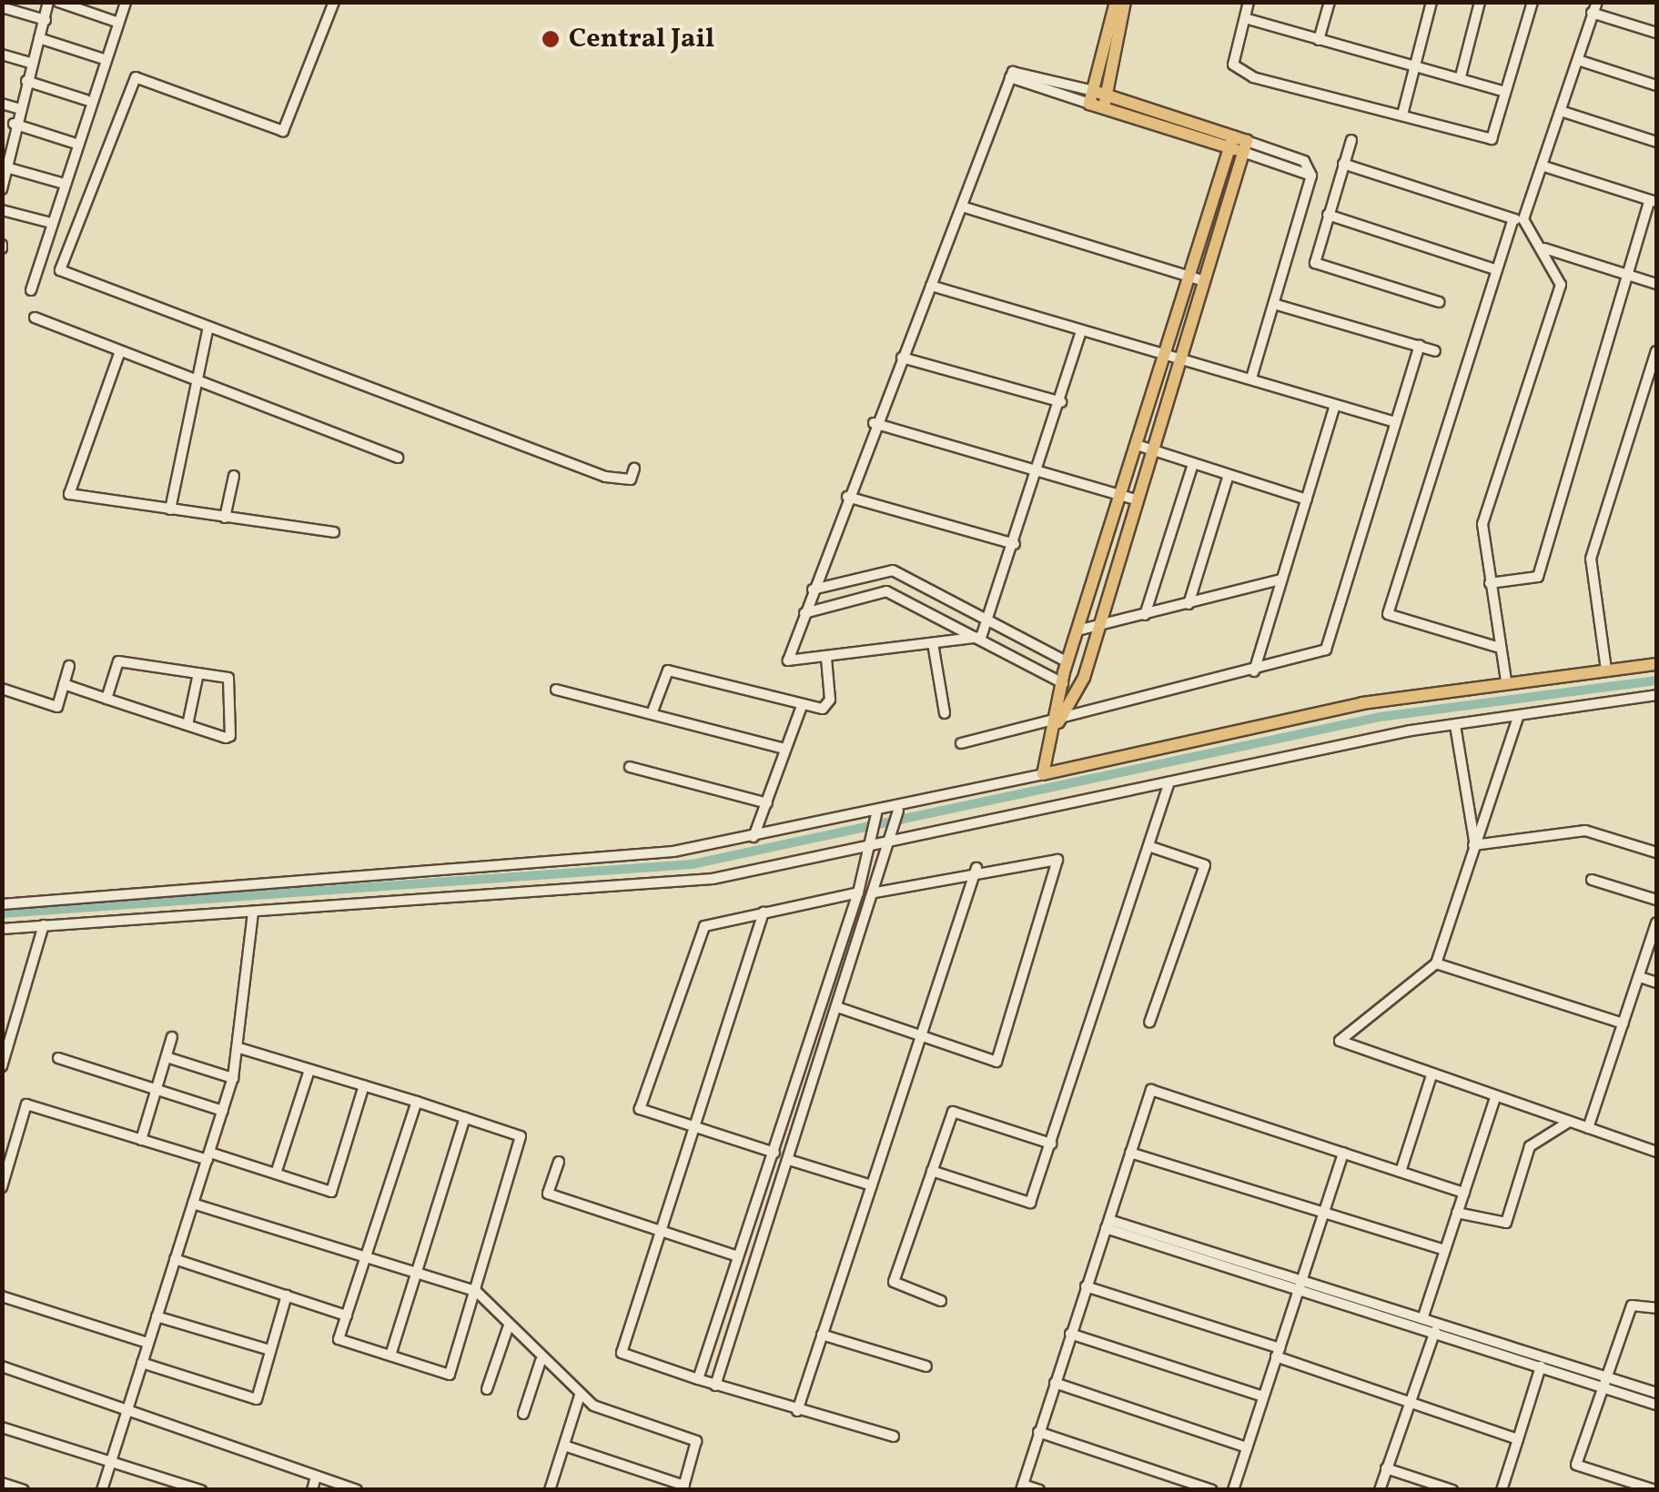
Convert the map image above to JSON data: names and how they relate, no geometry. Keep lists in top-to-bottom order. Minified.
{"places":["Central Jail"]}
